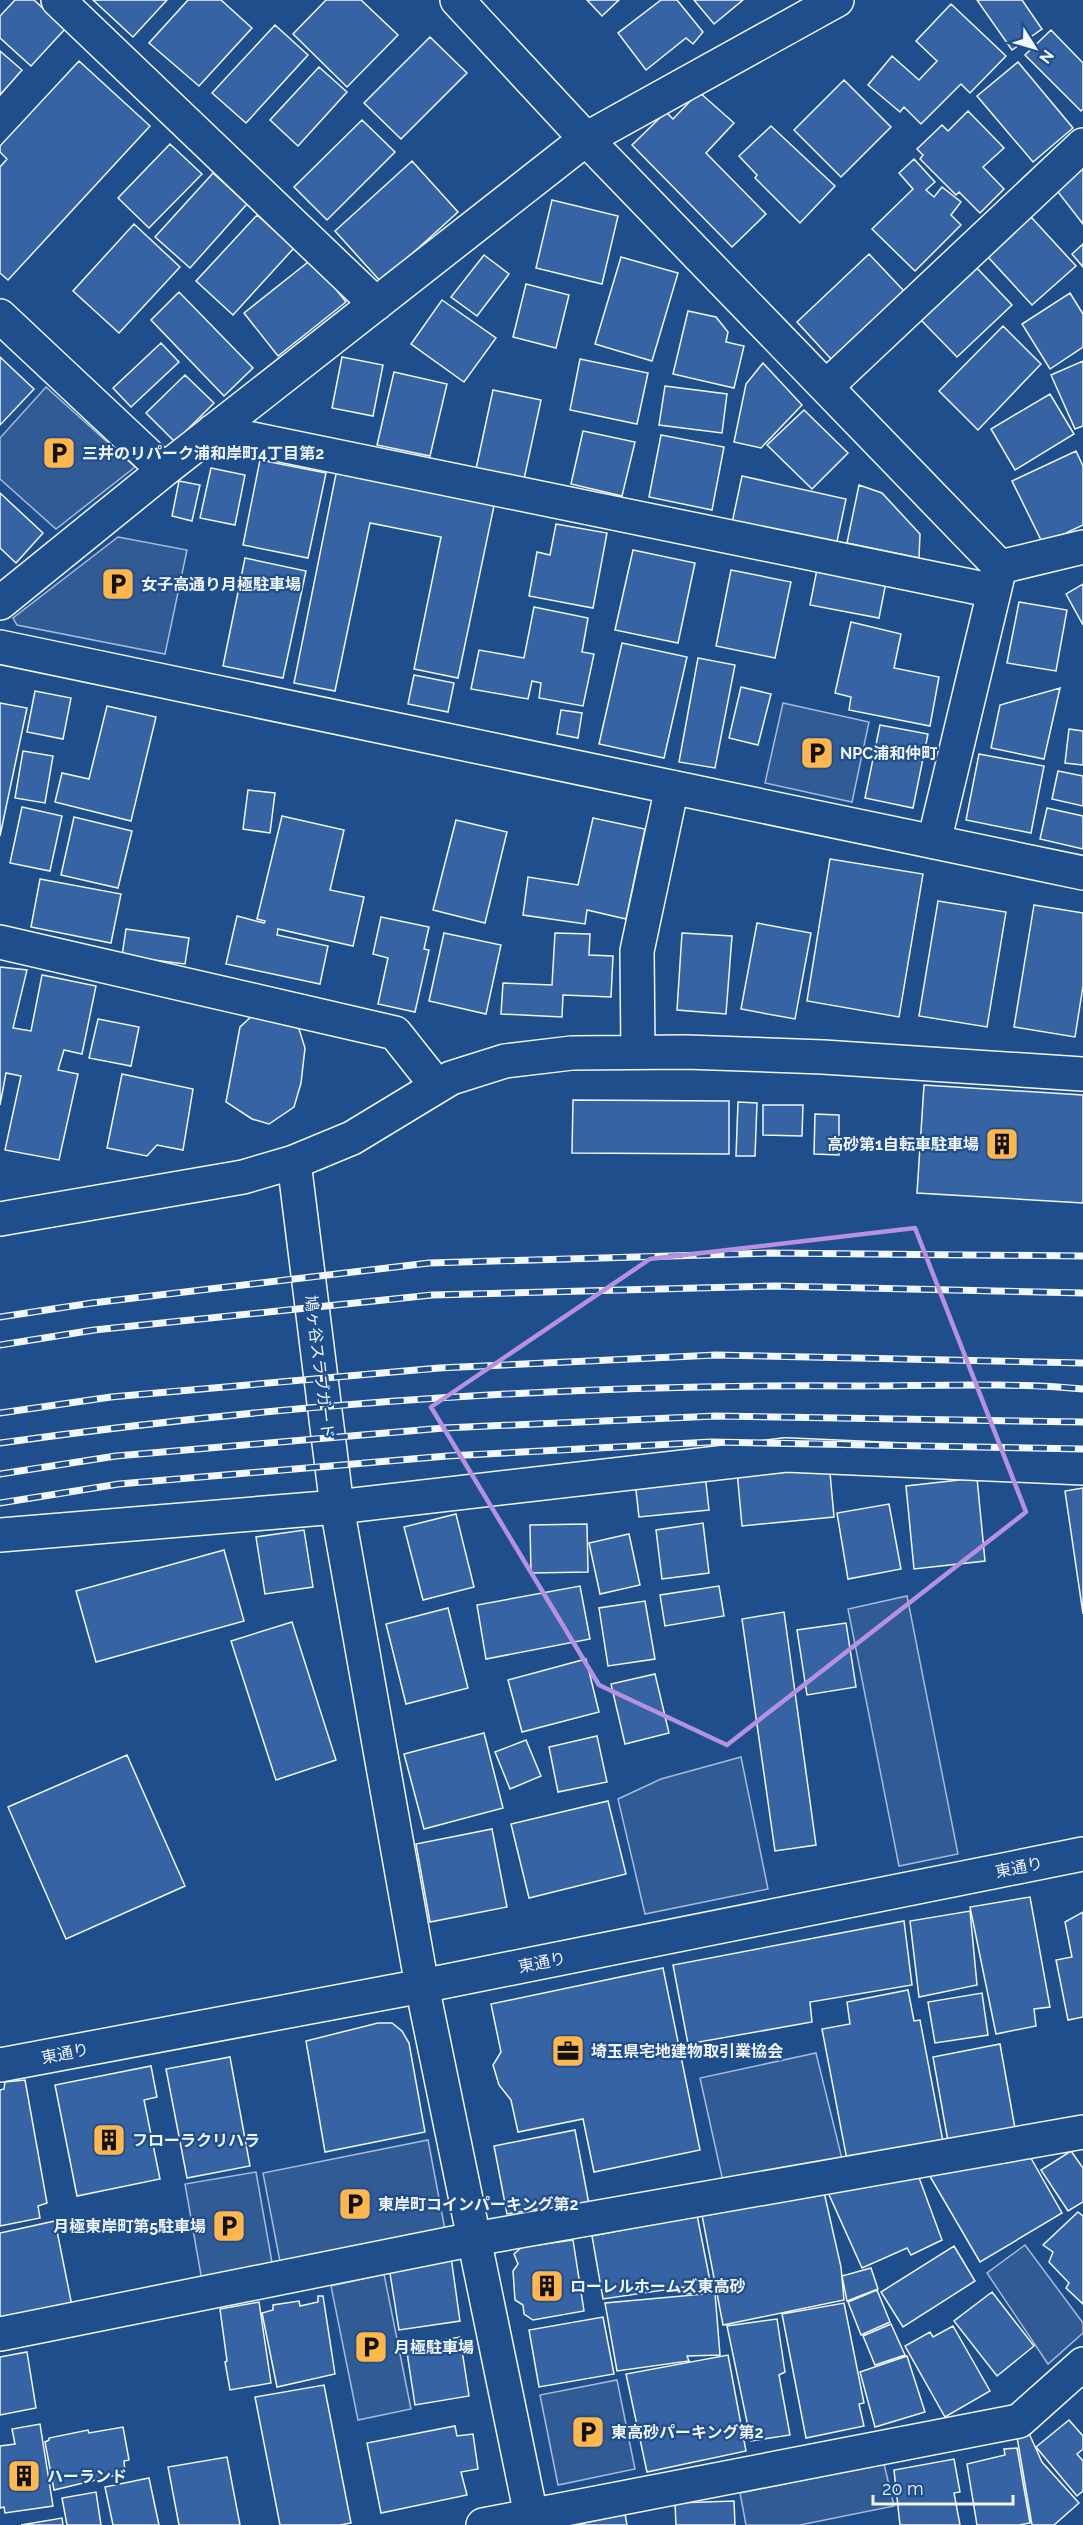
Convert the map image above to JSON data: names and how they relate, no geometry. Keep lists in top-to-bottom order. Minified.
{"streets":{"street":["鳩ヶ谷スラブガード","東通り"]},"crossings":[["鳩ヶ谷スラブガード","東通り"]],"places":{"parking":["三井のリパーク浦和岸町4丁目第2","女子高通り月極駐車場","NPC浦和仲町","東岸町コインパーキング第2","月極東岸町第5駐車場","月極駐車場","東高砂パーキング第2"],"building":["高砂第1自転車駐車場","フローラクリハラ","ローレルホームズ東高砂","ハーランド"],"office":["埼玉県宅地建物取引業協会"]},"scale_bar":"20 m","north":"bottom right"}
